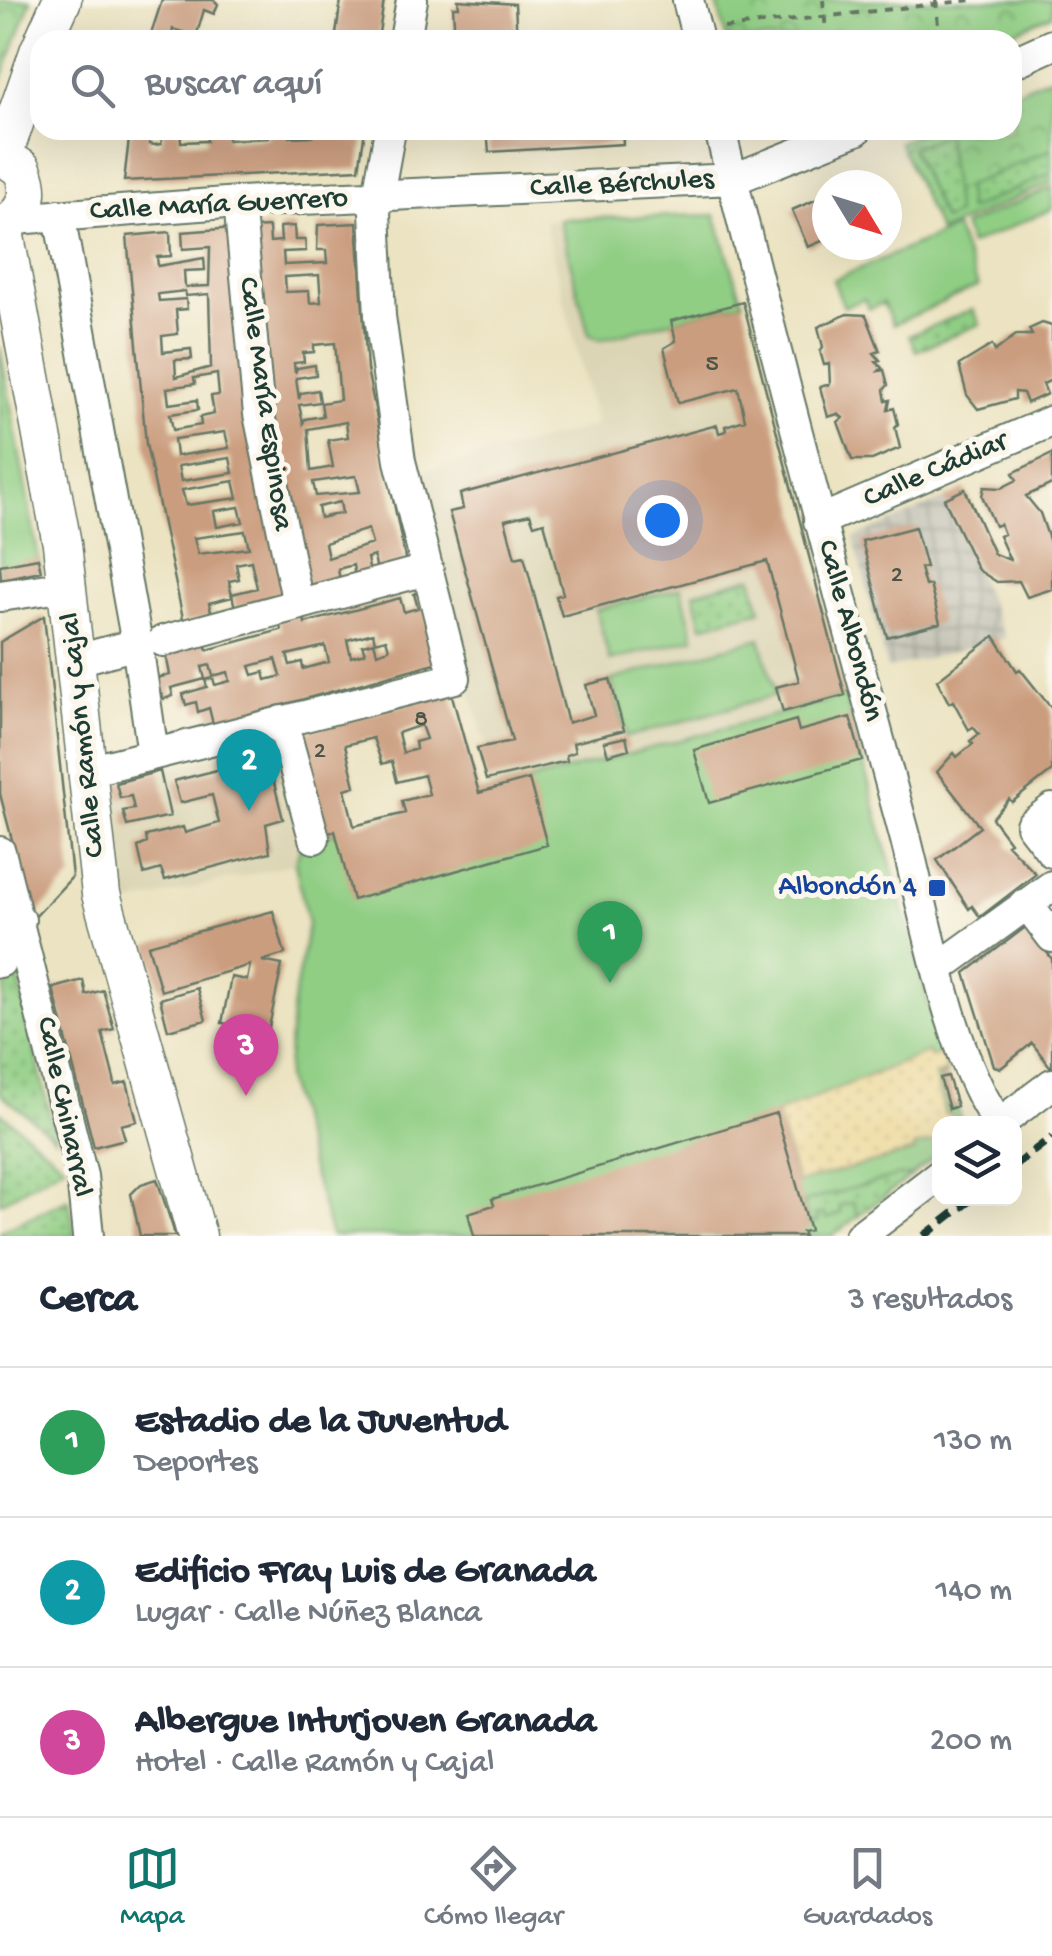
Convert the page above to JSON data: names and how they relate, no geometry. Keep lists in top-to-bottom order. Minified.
{"streets":{"main road":["Calle Ramón y Cajal"],"street":["Calle Bérchules","Calle María Guerrero","Calle María Espinosa","Calle Cádiar","Calle Albondón","Calle Chinarral"]},"crossings":[["Calle Bérchules","Calle María Guerrero"],["Calle Bérchules","Calle Albondón"],["Calle María Guerrero","Calle María Espinosa"],["Calle María Guerrero","Calle Ramón y Cajal"],["Calle Cádiar","Calle Albondón"]],"places":{"transit":["Albondón 4"]},"house_numbers":["5","2","8","2"],"north":"bottom right","page":{"search":"Buscar aquí","pins":["2","1","3"],"heading":["Cerca","3 resultados"],"list":[{"mark":"1","name":"Estadio de la Juventud","note":"Deportes","value":"130 m"},{"mark":"2","name":"Edificio Fray Luis de Granada","note":"Lugar · Calle Núñez Blanca","value":"140 m"},{"mark":"3","name":"Albergue Inturjoven Granada","note":"Hotel · Calle Ramón y Cajal","value":"200 m"}],"nav":["Mapa","Cómo llegar","Guardados"]}}
